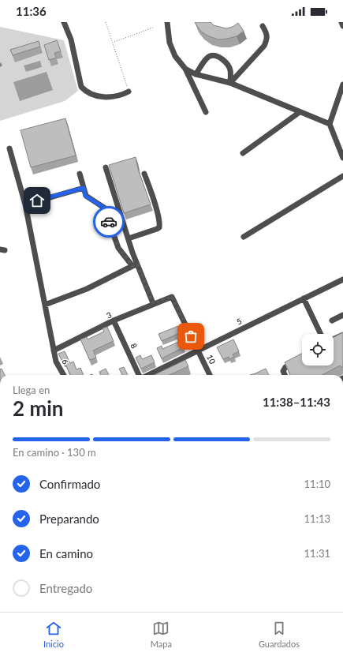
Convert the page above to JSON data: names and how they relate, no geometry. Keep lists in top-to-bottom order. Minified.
{"streets":{"street":["3","5","8","10","6"]},"crossings":[["3","8"],["3","10"],["3","6"],["5","10"]],"page":{"status":"11:36","heading":["2 min","Llega en","11:38–11:43"],"bar":"En camino · 130 m","list":[["Confirmado","11:10"],["Preparando","11:13"],["En camino","11:31"],"Entregado"],"tabs":["Inicio","Mapa","Guardados"]}}
